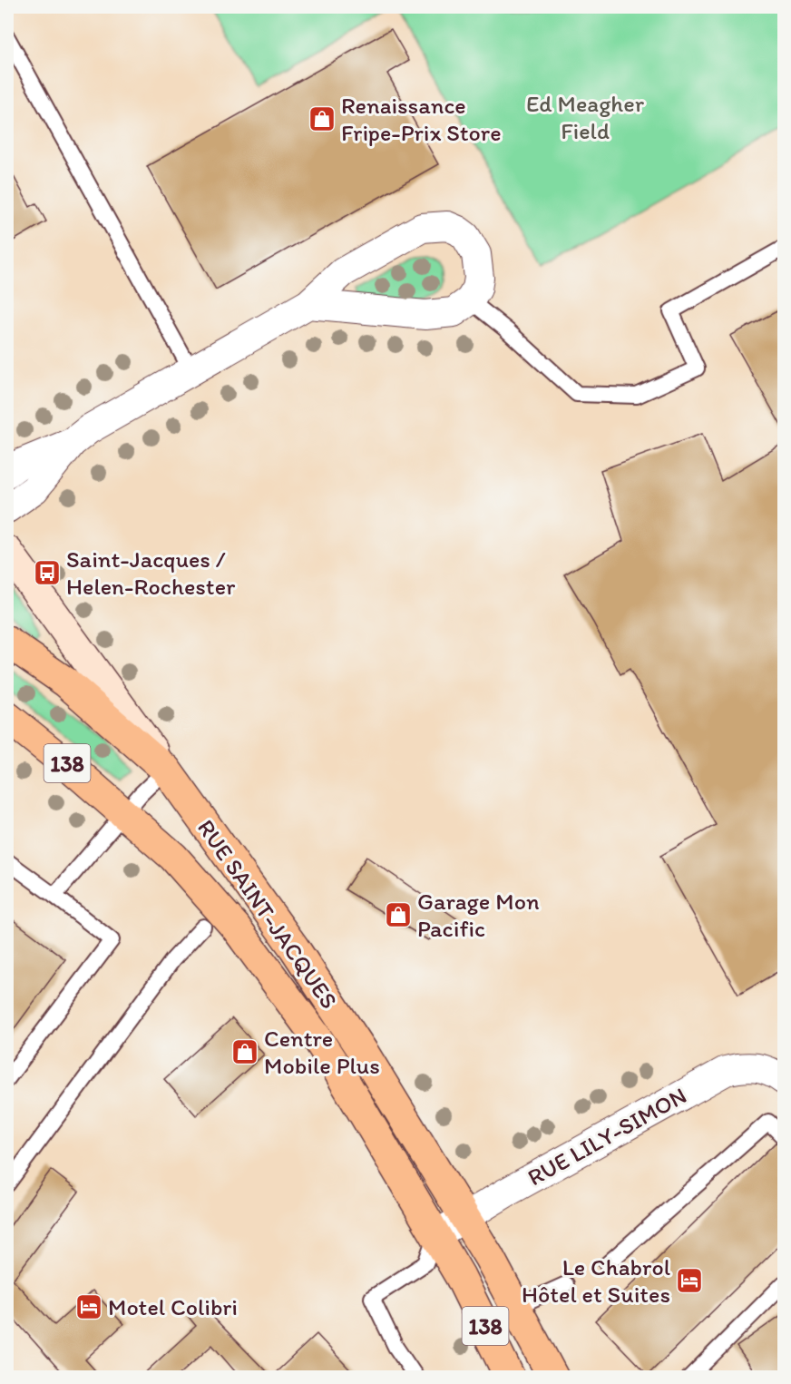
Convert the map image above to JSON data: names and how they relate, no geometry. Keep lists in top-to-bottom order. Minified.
{"streets":{"main road":["138","RUE SAINT-JACQUES"],"street":["RUE LILY-SIMON"]},"crossings":[["138","RUE SAINT-JACQUES"],["RUE SAINT-JACQUES","RUE LILY-SIMON"]],"parks":["Ed Meagher Field"],"places":{"shop":["Renaissance Fripe-Prix Store","Garage Mon Pacific","Centre Mobile Plus"],"bus stop":["Saint-Jacques / Helen-Rochester"],"hotel":["Le Chabrol Hôtel et Suites","Motel Colibri"]}}
